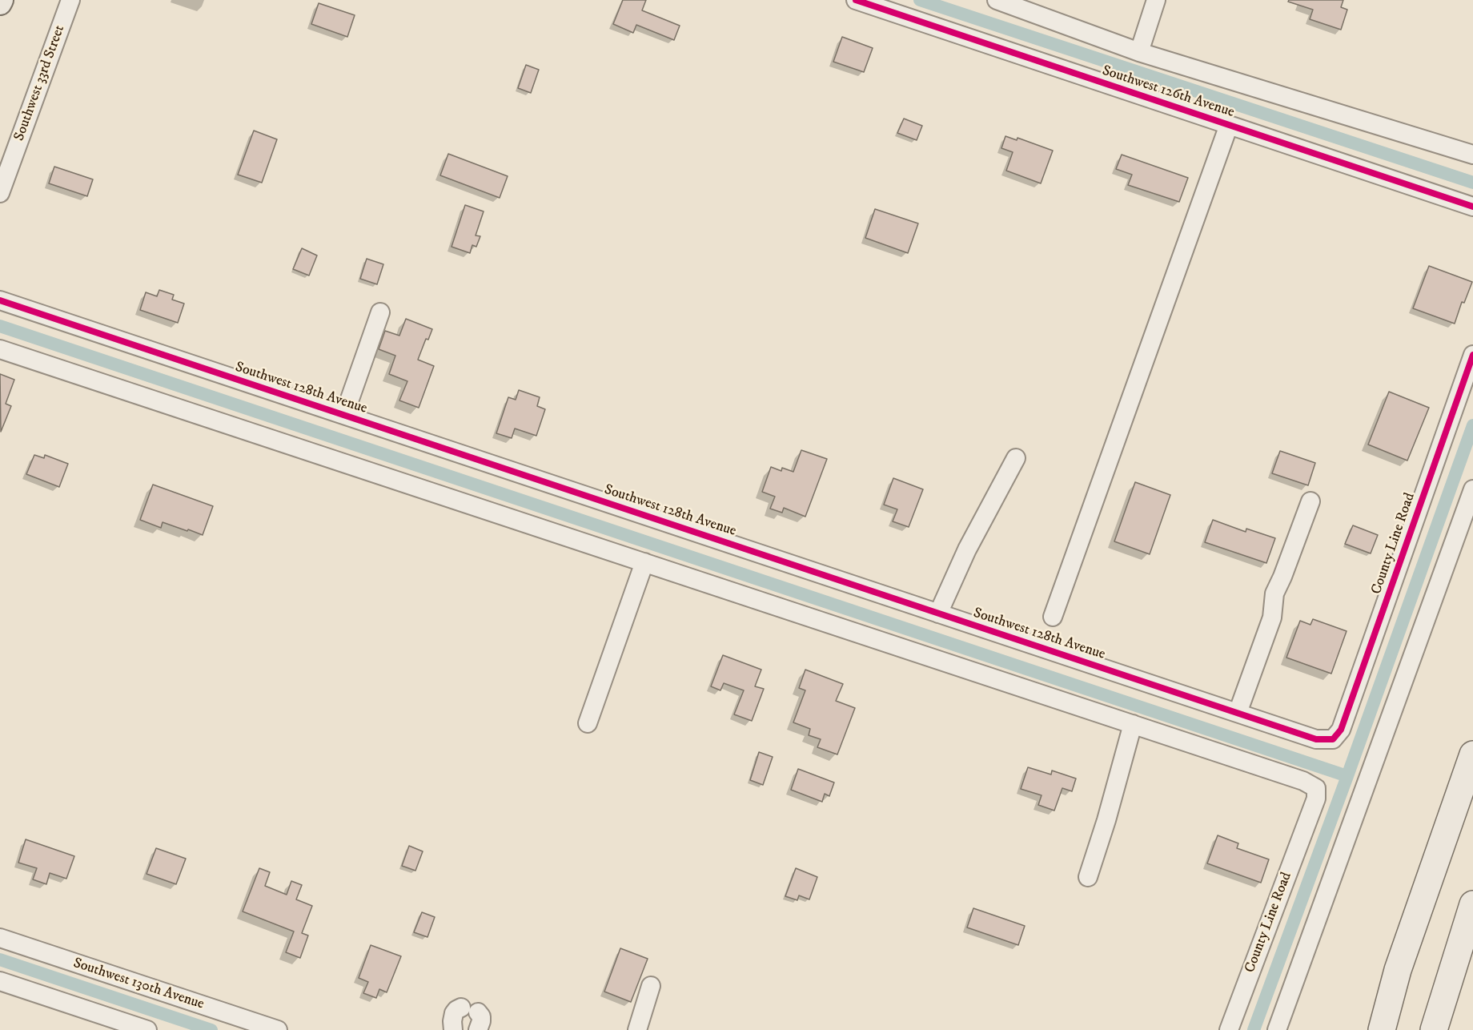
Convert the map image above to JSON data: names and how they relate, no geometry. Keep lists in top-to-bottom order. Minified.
{"streets":{"street":["Southwest 33rd Street","Southwest 126th Avenue","Southwest 128th Avenue","County Line Road","Southwest 130th Avenue"]},"crossings":[["Southwest 128th Avenue","County Line Road"]]}
